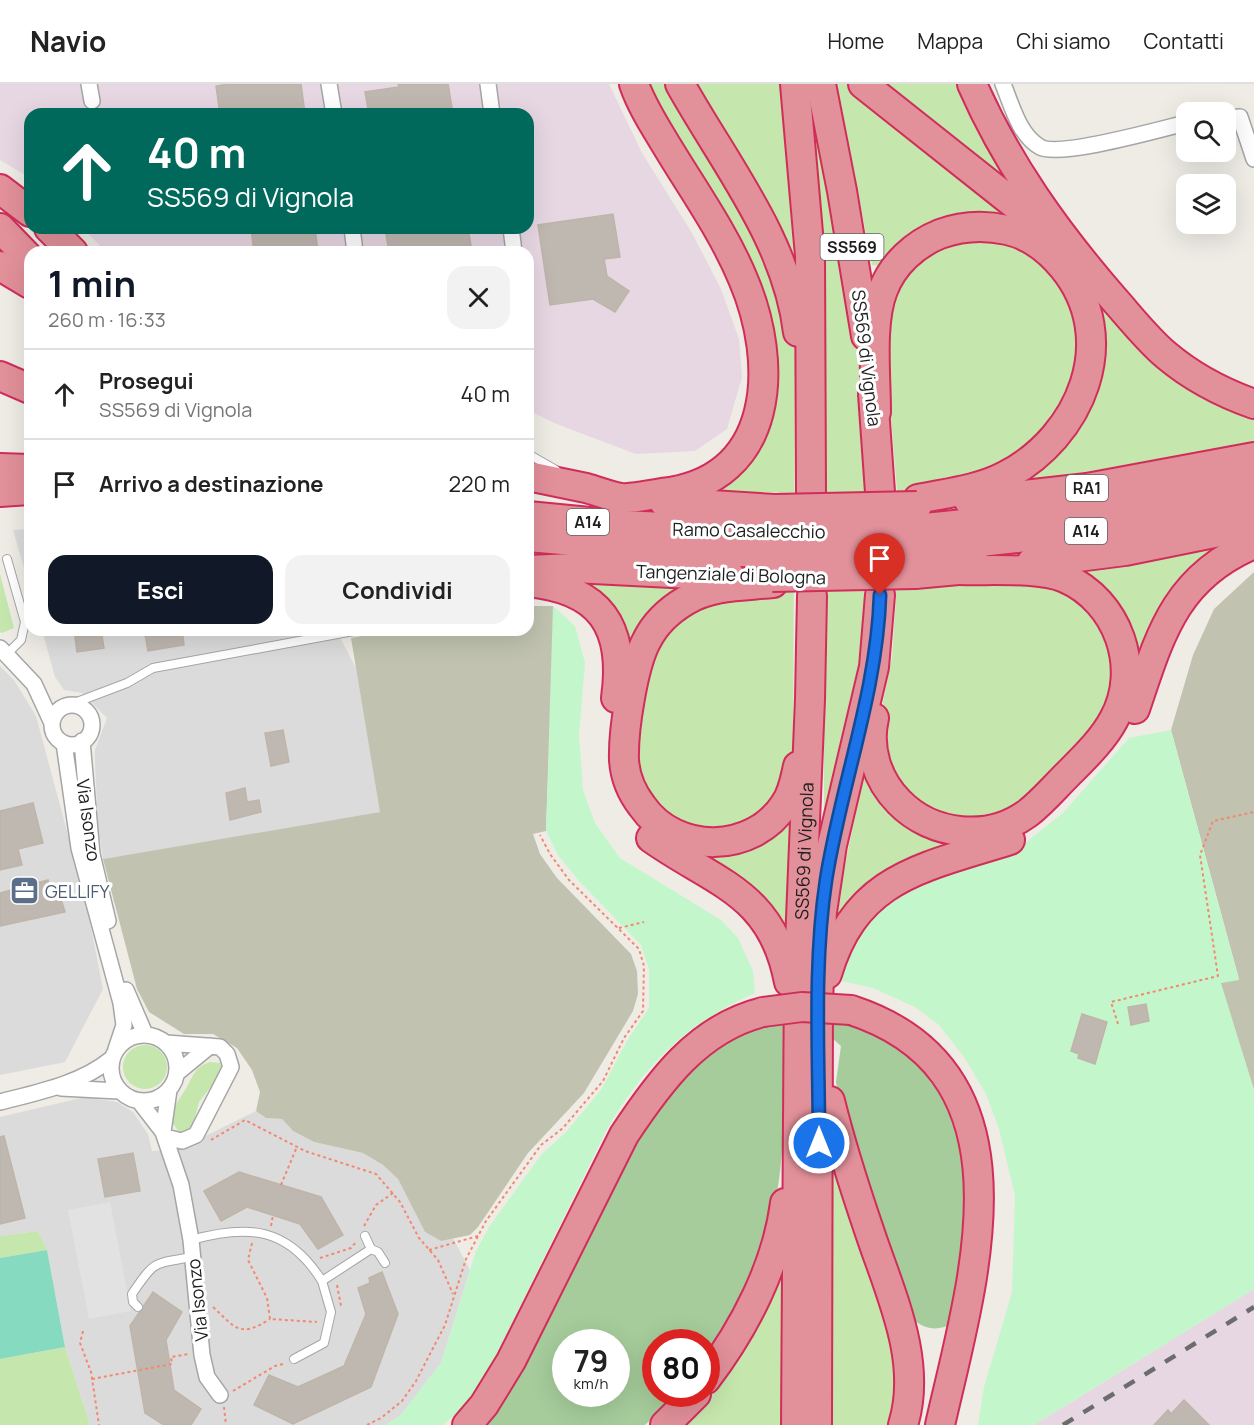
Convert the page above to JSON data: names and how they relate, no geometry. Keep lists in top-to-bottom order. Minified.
{"streets":{"highway":["SS569","SS569 di Vignola","RA1","A14","Ramo Casalecchio","Tangenziale di Bologna"],"street":["Via Isonzo"]},"crossings":[["SS569 di Vignola","Tangenziale di Bologna"],["RA1","Tangenziale di Bologna"],["Ramo Casalecchio","Tangenziale di Bologna"]],"places":{"office":["GELLIFY"]},"page":{"header":"Navio","nav":["Home","Mappa","Chi siamo","Contatti"],"turn":["40 m","SS569 di Vignola"],"heading":["1 min","260 m · 16:33"],"list":[{"name":"Prosegui","note":"SS569 di Vignola","value":"40 m"},{"name":"Arrivo a destinazione","value":"220 m"}],"buttons":["Esci","Condividi"],"speed":"79 km/h","limit":"80"}}
